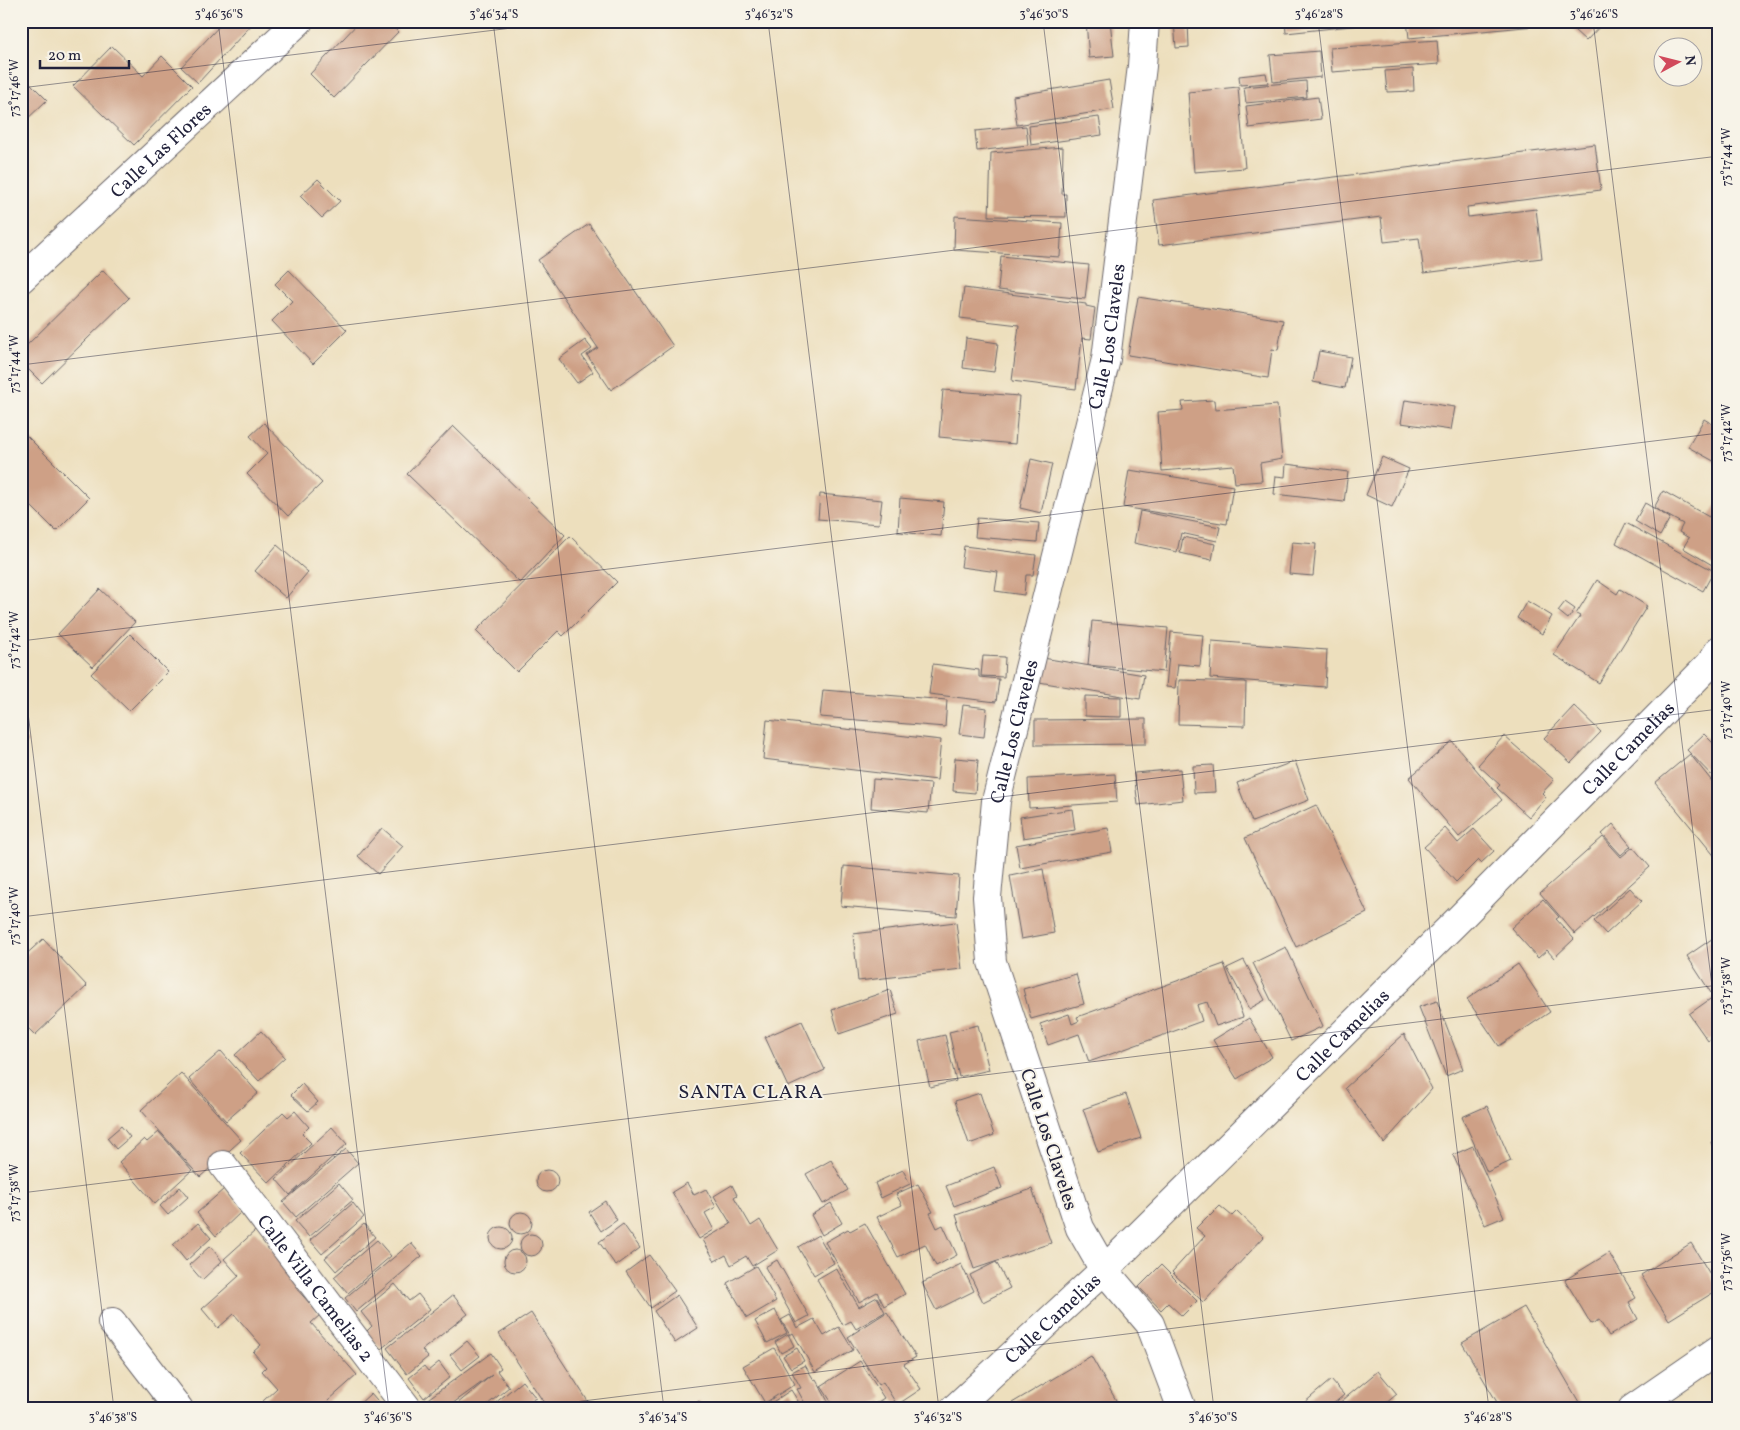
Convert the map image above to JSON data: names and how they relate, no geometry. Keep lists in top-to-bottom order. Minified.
{"streets":{"street":["Calle Las Flores","Calle Los Claveles","Calle Camelias","Calle Villa Camelias 2"]},"crossings":[["Calle Los Claveles","Calle Camelias"]],"districts":["SANTA CLARA"],"scale_bar":"20 m","north":"right","coordinates":["3°46'36\"S","3°46'34\"S","3°46'32\"S","3°46'30\"S","3°46'28\"S","3°46'26\"S","73°17'46\"W","73°17'44\"W","73°17'42\"W","73°17'40\"W","73°17'38\"W","73°17'36\"W","3°46'38\"S"]}
